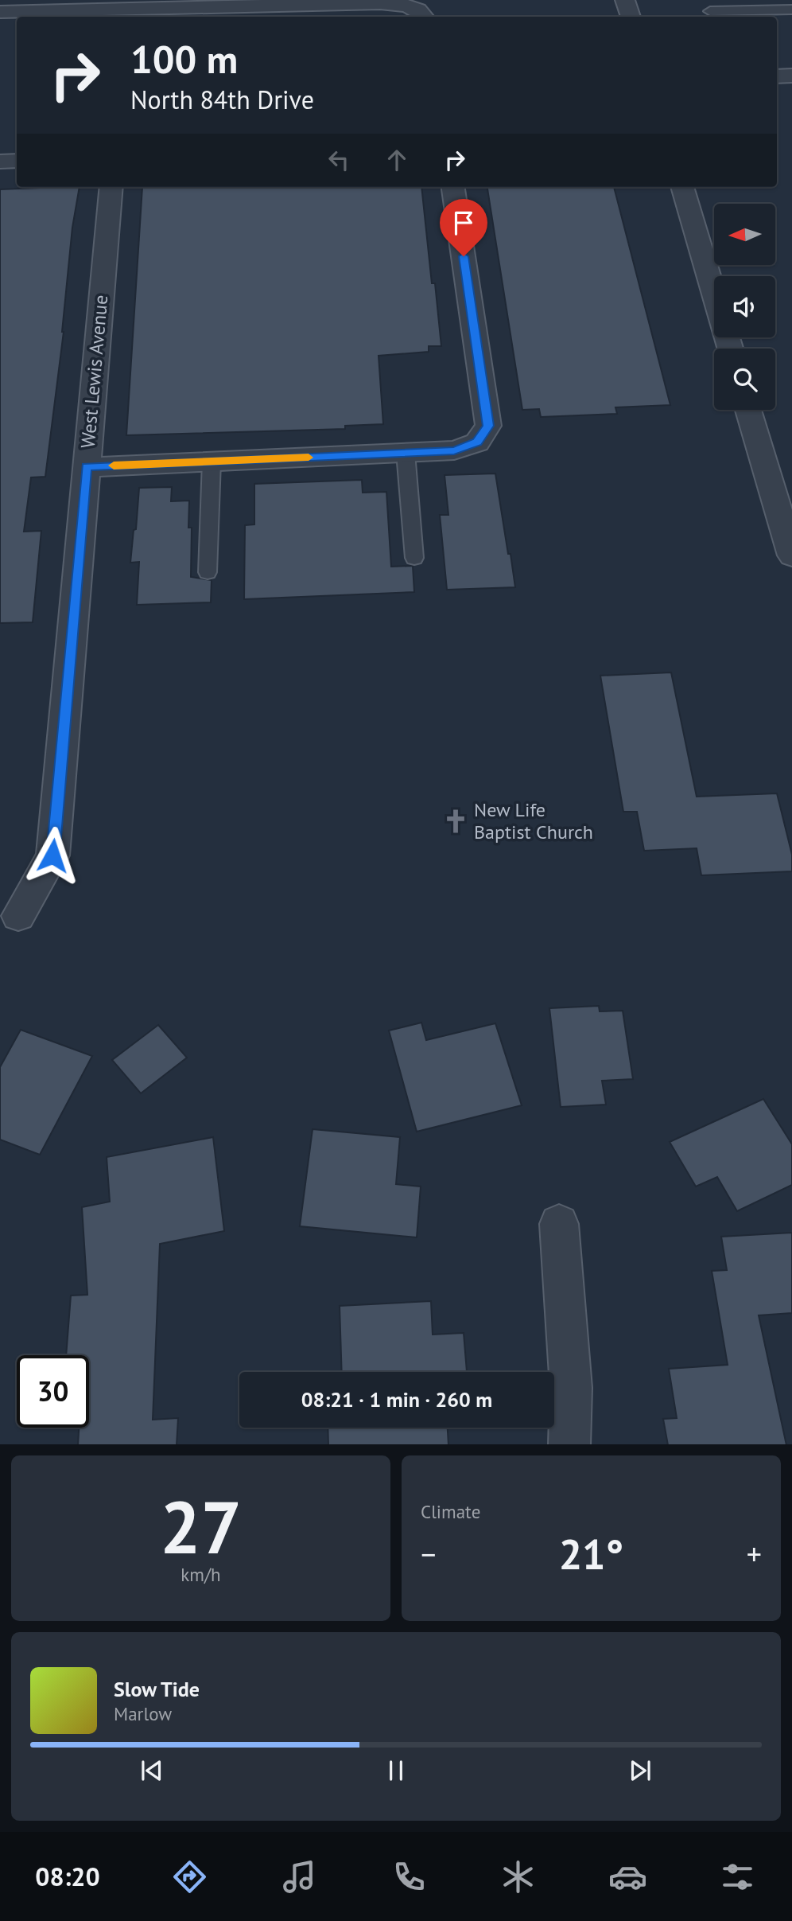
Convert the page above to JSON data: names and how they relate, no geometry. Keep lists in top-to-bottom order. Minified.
{"streets":{"street":["West Lewis Avenue"]},"places":{"church":["New Life Baptist Church"]},"north":"left","page":{"turn":["100 m","North 84th Drive"],"limit":"30","trip":"08:21 · 1 min · 260 m","tile":[["27","km/h"],"Climate"],"heat":["−","21°","+"],"song":["Slow Tide","Marlow"],"tabs":"08:20"}}
